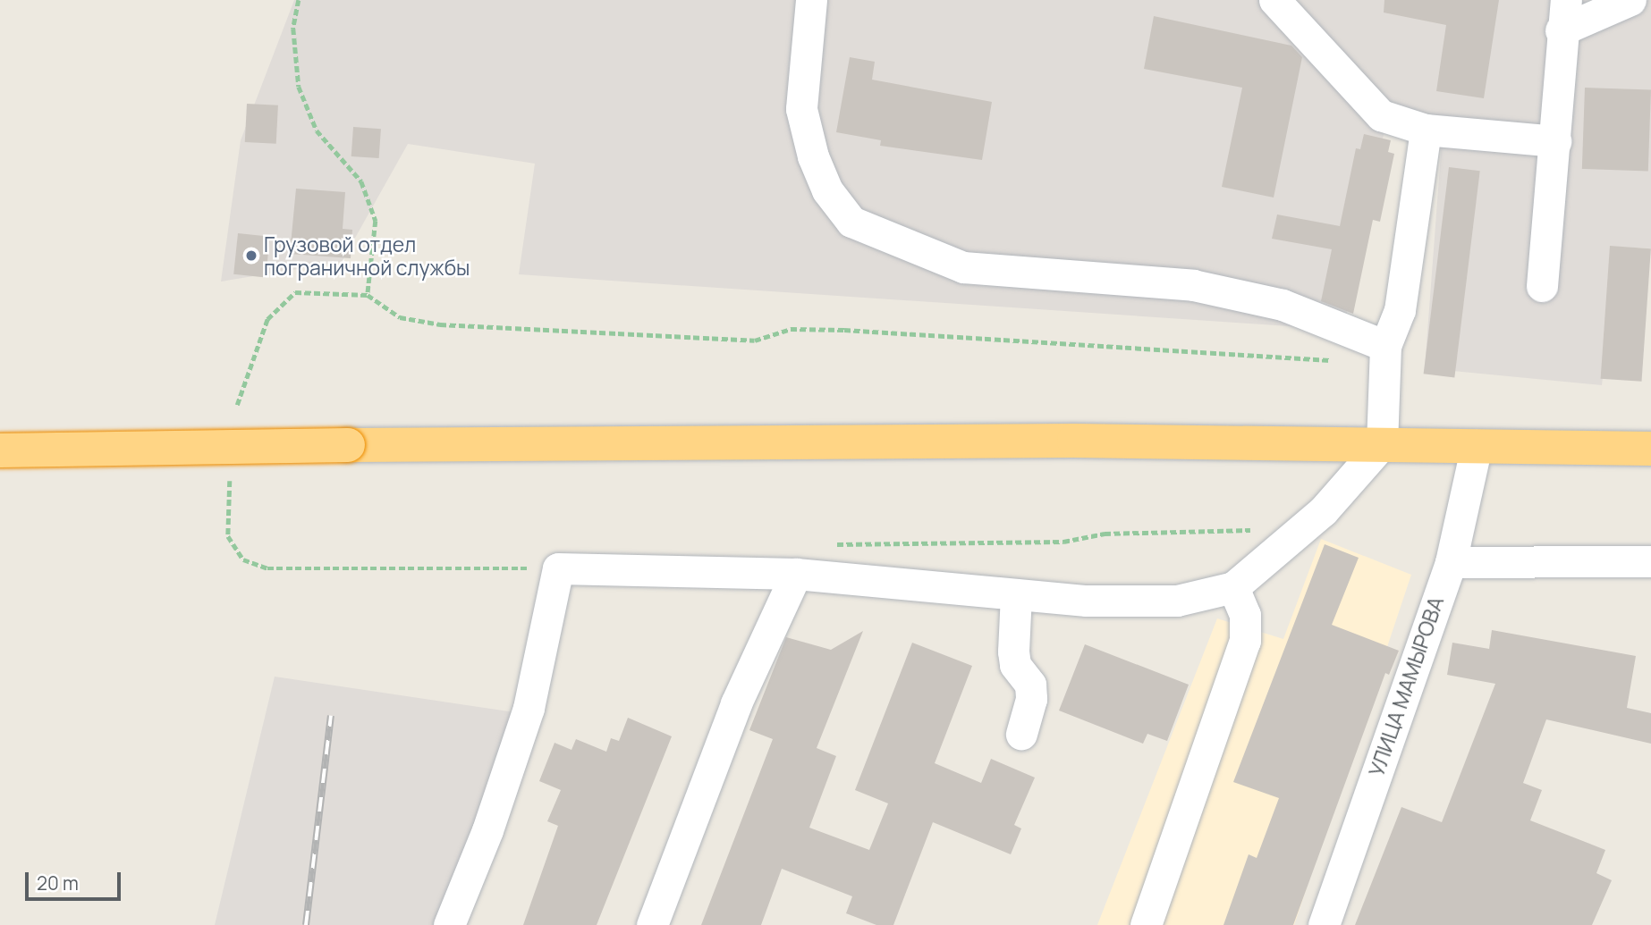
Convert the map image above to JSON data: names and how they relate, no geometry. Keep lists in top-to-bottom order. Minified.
{"streets":{"street":["УЛИЦА МАМЫРОВА"]},"places":["Грузовой отдел пограничной службы"],"scale_bar":"20 m"}
